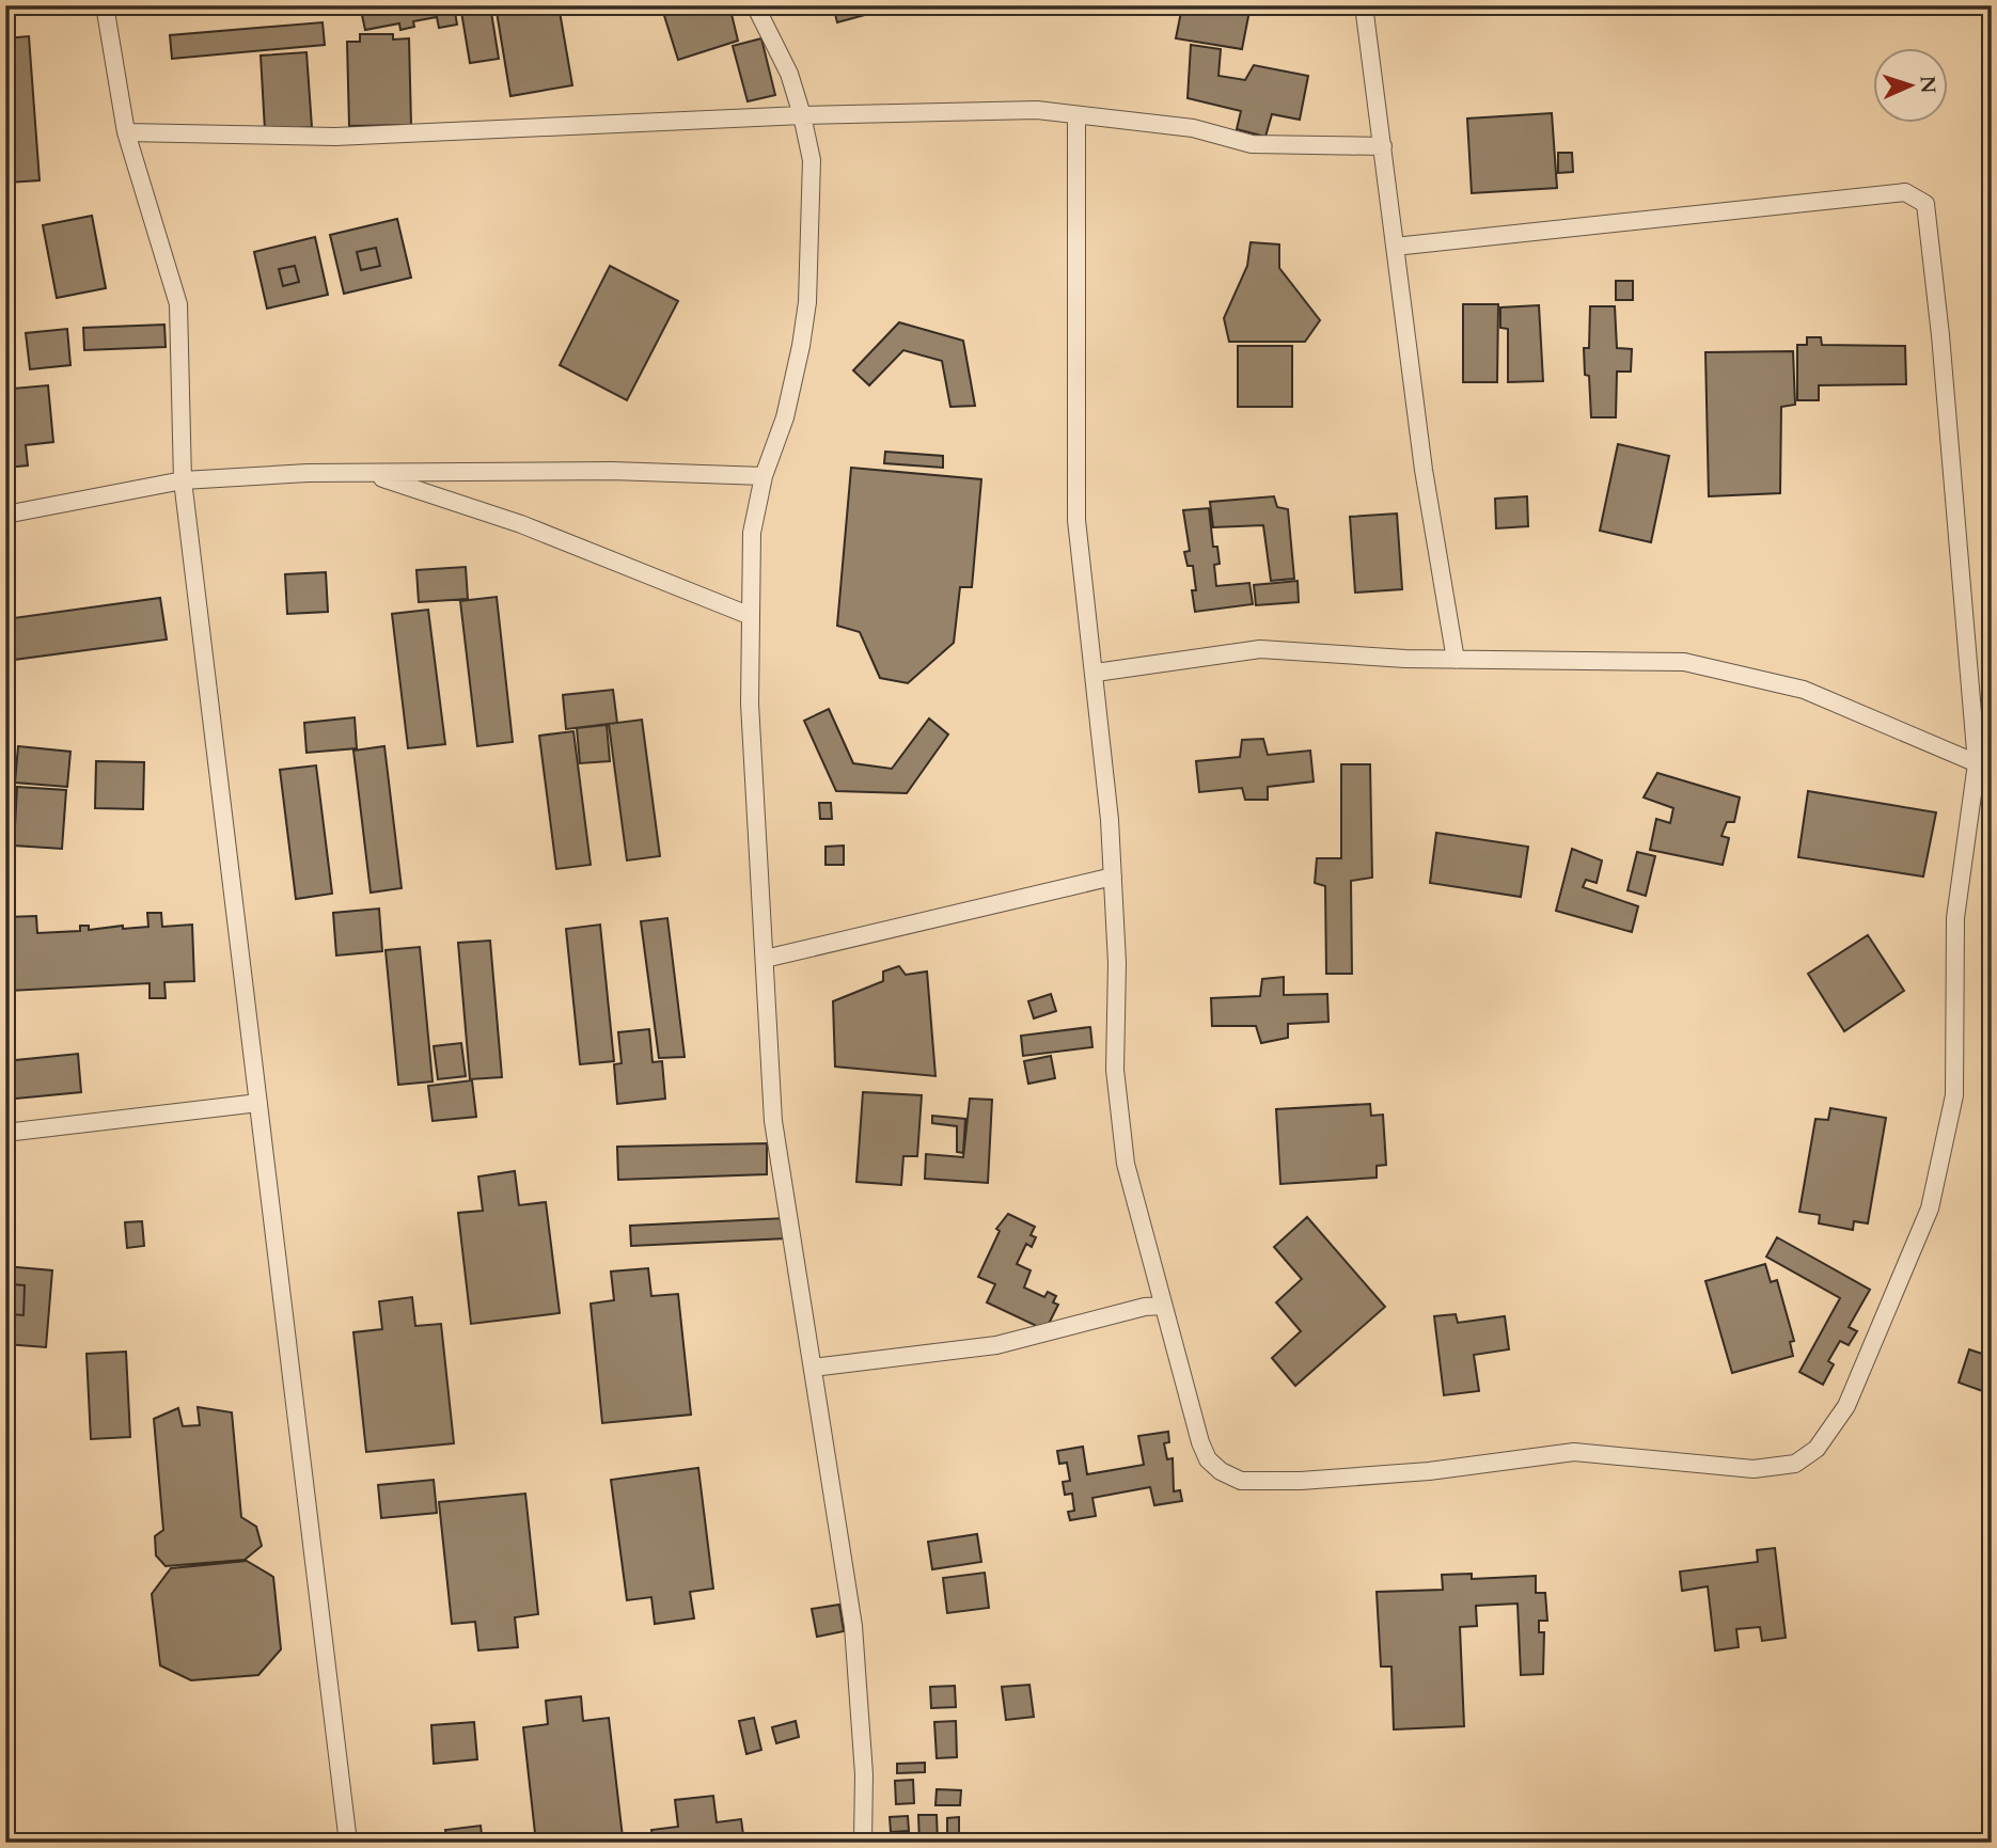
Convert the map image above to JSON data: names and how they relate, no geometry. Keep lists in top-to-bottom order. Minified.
{"north":"right"}
